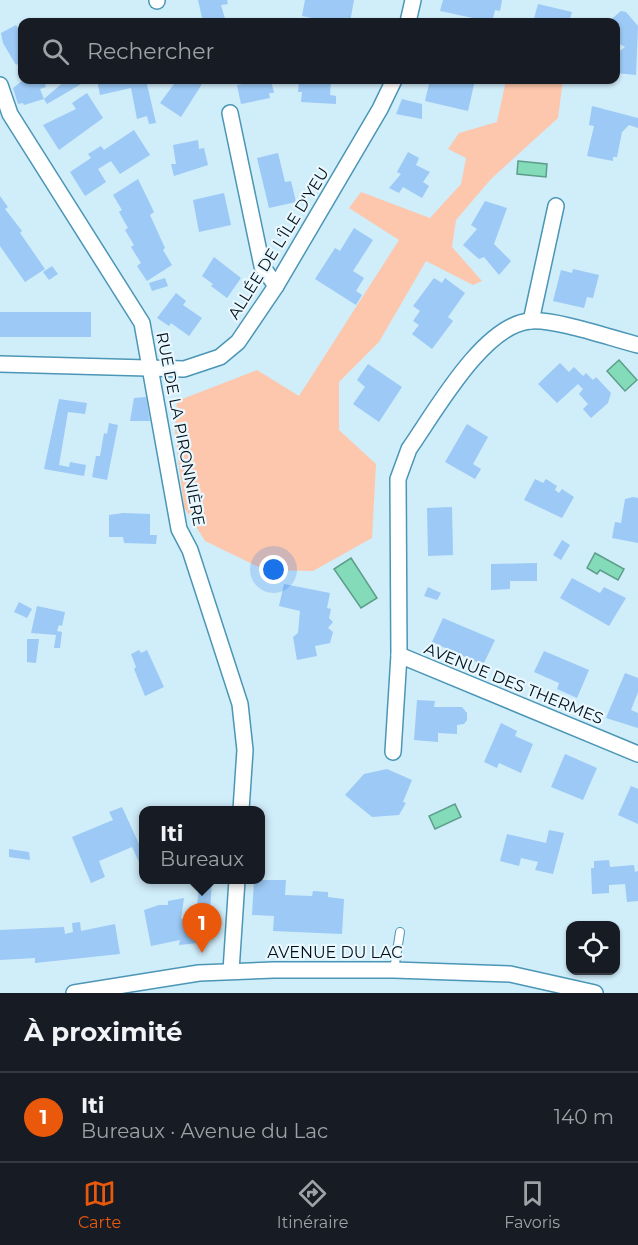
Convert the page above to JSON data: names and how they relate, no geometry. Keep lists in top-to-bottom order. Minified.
{"streets":{"street":["ALLÉE DE L'ÎLE D'YEU","RUE DE LA PIRONNIÈRE","AVENUE DES THERMES","AVENUE DU LAC"]},"crossings":[["ALLÉE DE L'ÎLE D'YEU","RUE DE LA PIRONNIÈRE"]],"page":{"search":"Rechercher","popup":["Iti","Bureaux"],"pins":"1","heading":"À proximité","list":[{"mark":"1","name":"Iti","note":"Bureaux · Avenue du Lac","value":"140 m"}],"nav":["Carte","Itinéraire","Favoris"]}}
